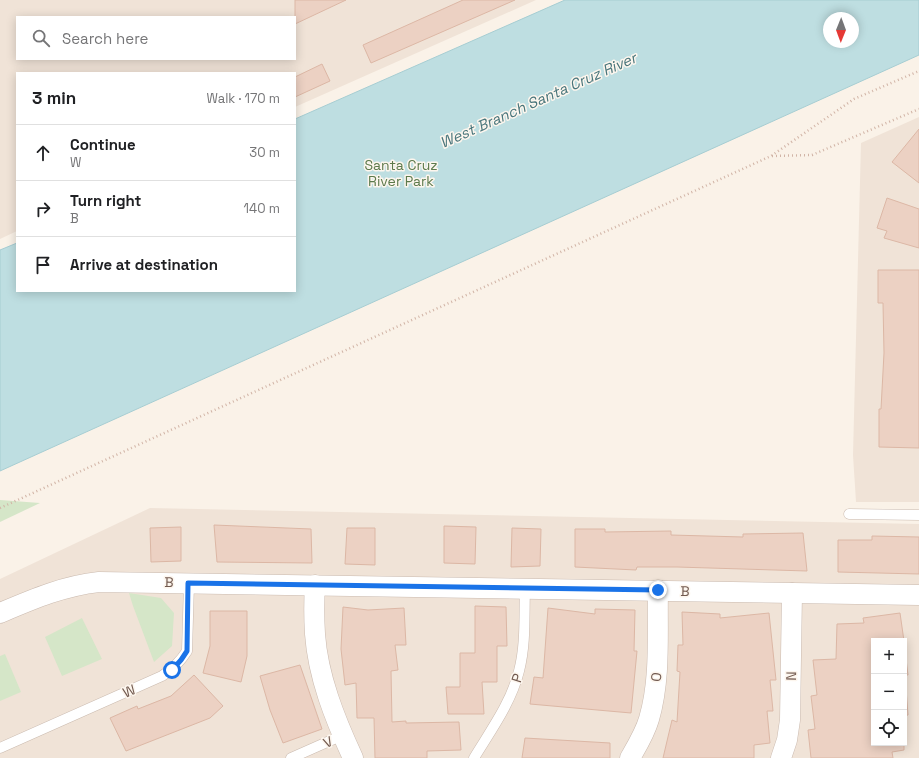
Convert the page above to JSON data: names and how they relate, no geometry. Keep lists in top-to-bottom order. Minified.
{"streets":{"street":["B","N","O"],"lane":["P","W","V"]},"crossings":[["B","N"],["B","O"],["B","P"],["B","W"]],"water":["West Branch Santa Cruz River"],"parks":["Santa Cruz River Park"],"north":"bottom","page":{"search":"Search here","heading":["3 min","Walk · 170 m"],"list":[["Continue","W","30 m"],["Turn right","B","140 m"],"Arrive at destination"],"map_buttons":["+","−"]}}
